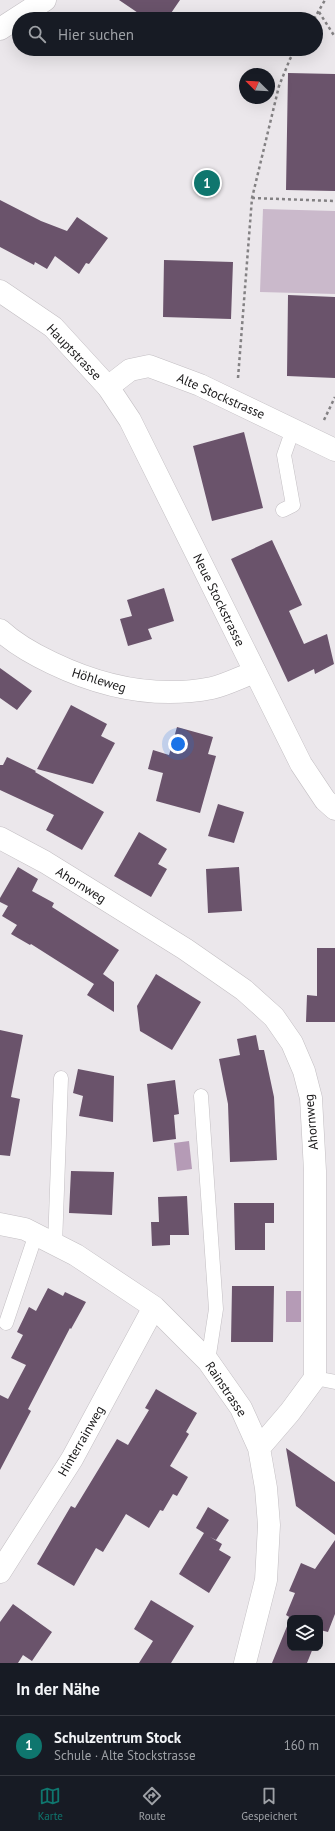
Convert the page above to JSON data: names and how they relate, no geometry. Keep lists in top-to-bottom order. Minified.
{"streets":{"street":["Hauptstrasse","Alte Stockstrasse","Neue Stockstrasse","Höhleweg","Ahornweg","Rainstrasse","Hinterrainweg"]},"crossings":[["Hauptstrasse","Alte Stockstrasse"],["Hauptstrasse","Neue Stockstrasse"],["Alte Stockstrasse","Neue Stockstrasse"],["Neue Stockstrasse","Höhleweg"],["Ahornweg","Rainstrasse"],["Rainstrasse","Hinterrainweg"]],"north":"top left","page":{"search":"Hier suchen","pins":"1","heading":"In der Nähe","list":[{"mark":"1","name":"Schulzentrum Stock","note":"Schule · Alte Stockstrasse","value":"160 m"}],"nav":["Karte","Route","Gespeichert"]}}
